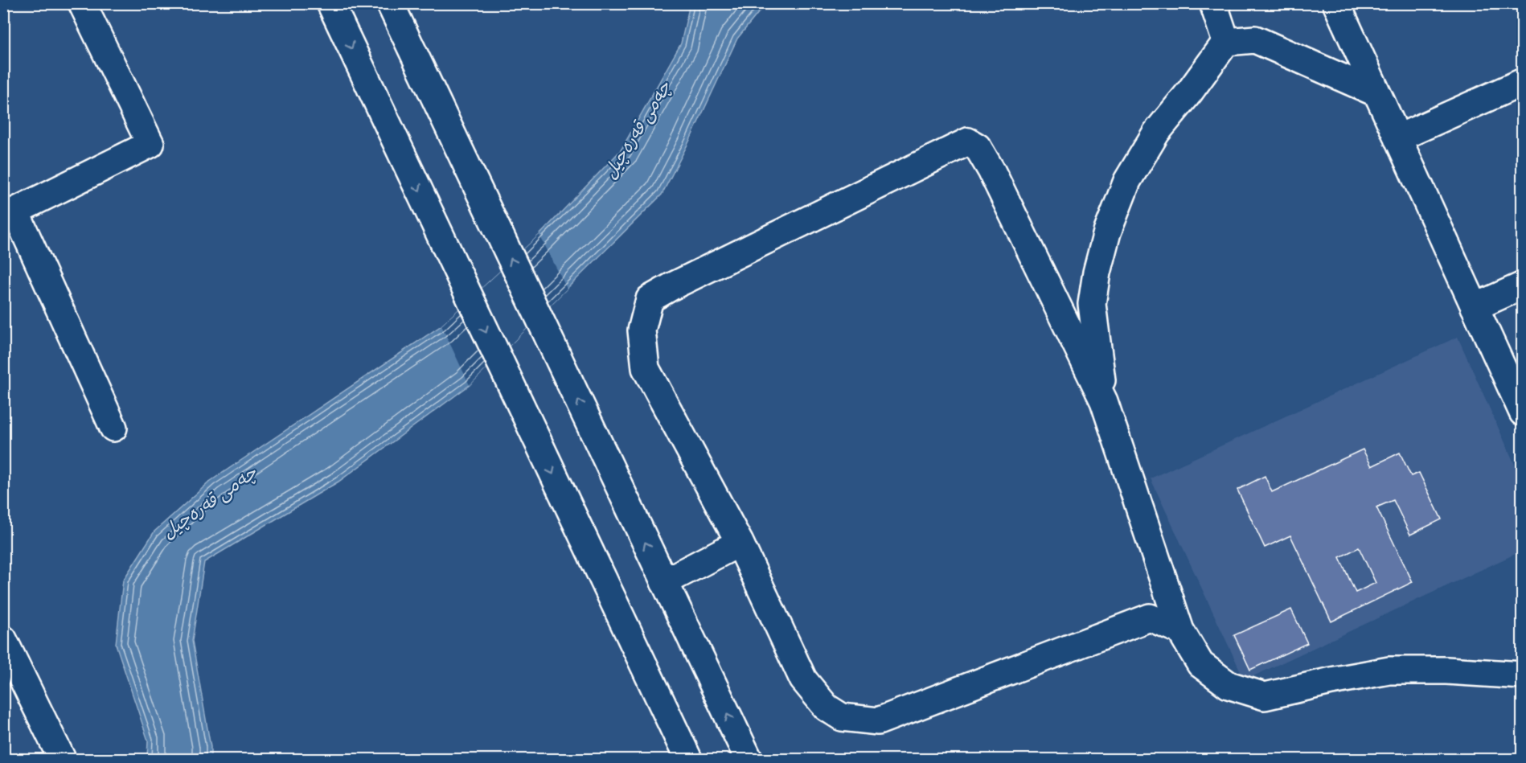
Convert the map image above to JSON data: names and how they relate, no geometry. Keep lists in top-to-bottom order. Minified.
{"water":["چەمی قەرەچیل"]}
